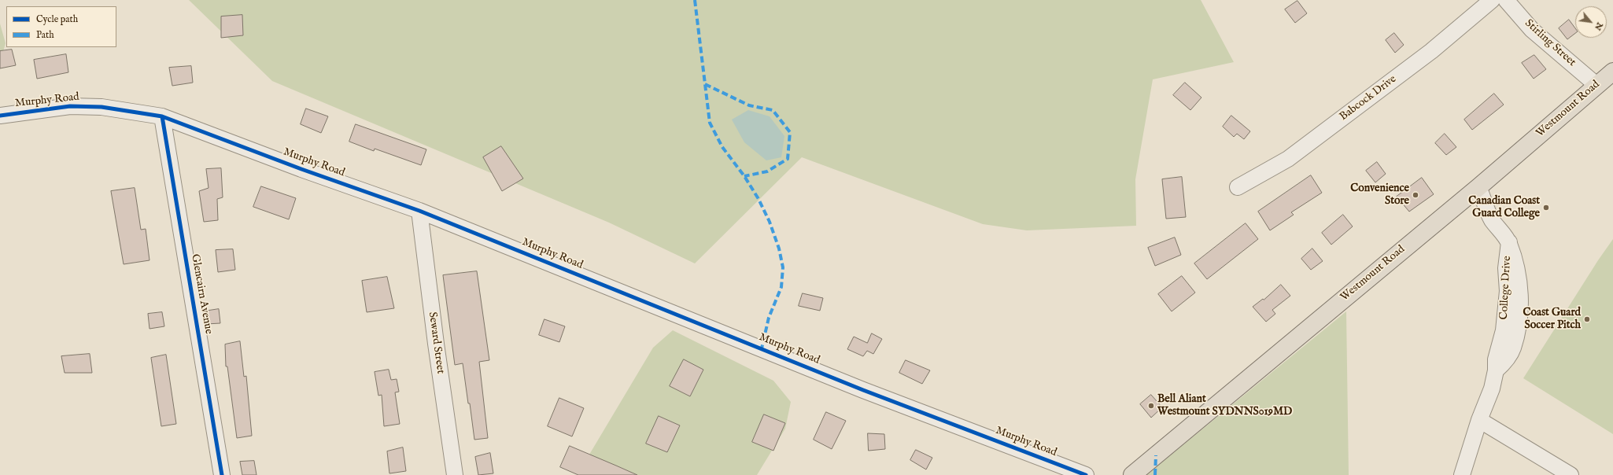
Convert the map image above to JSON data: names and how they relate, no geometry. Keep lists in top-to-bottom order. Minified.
{"streets":{"main road":["Westmount Road"],"street":["Stirling Street","Babcock Drive","Murphy Road","College Drive","Glencairn Avenue","Seward Street"]},"crossings":[["Stirling Street","Westmount Road"],["Murphy Road","Glencairn Avenue"],["Murphy Road","Seward Street"],["Westmount Road","College Drive"]],"places":["Convenience Store","Canadian Coast Guard College","Coast Guard Soccer Pitch","Bell Aliant Westmount SYDNNS019MD"],"legend":["Cycle path","Path"],"north":"bottom right"}
